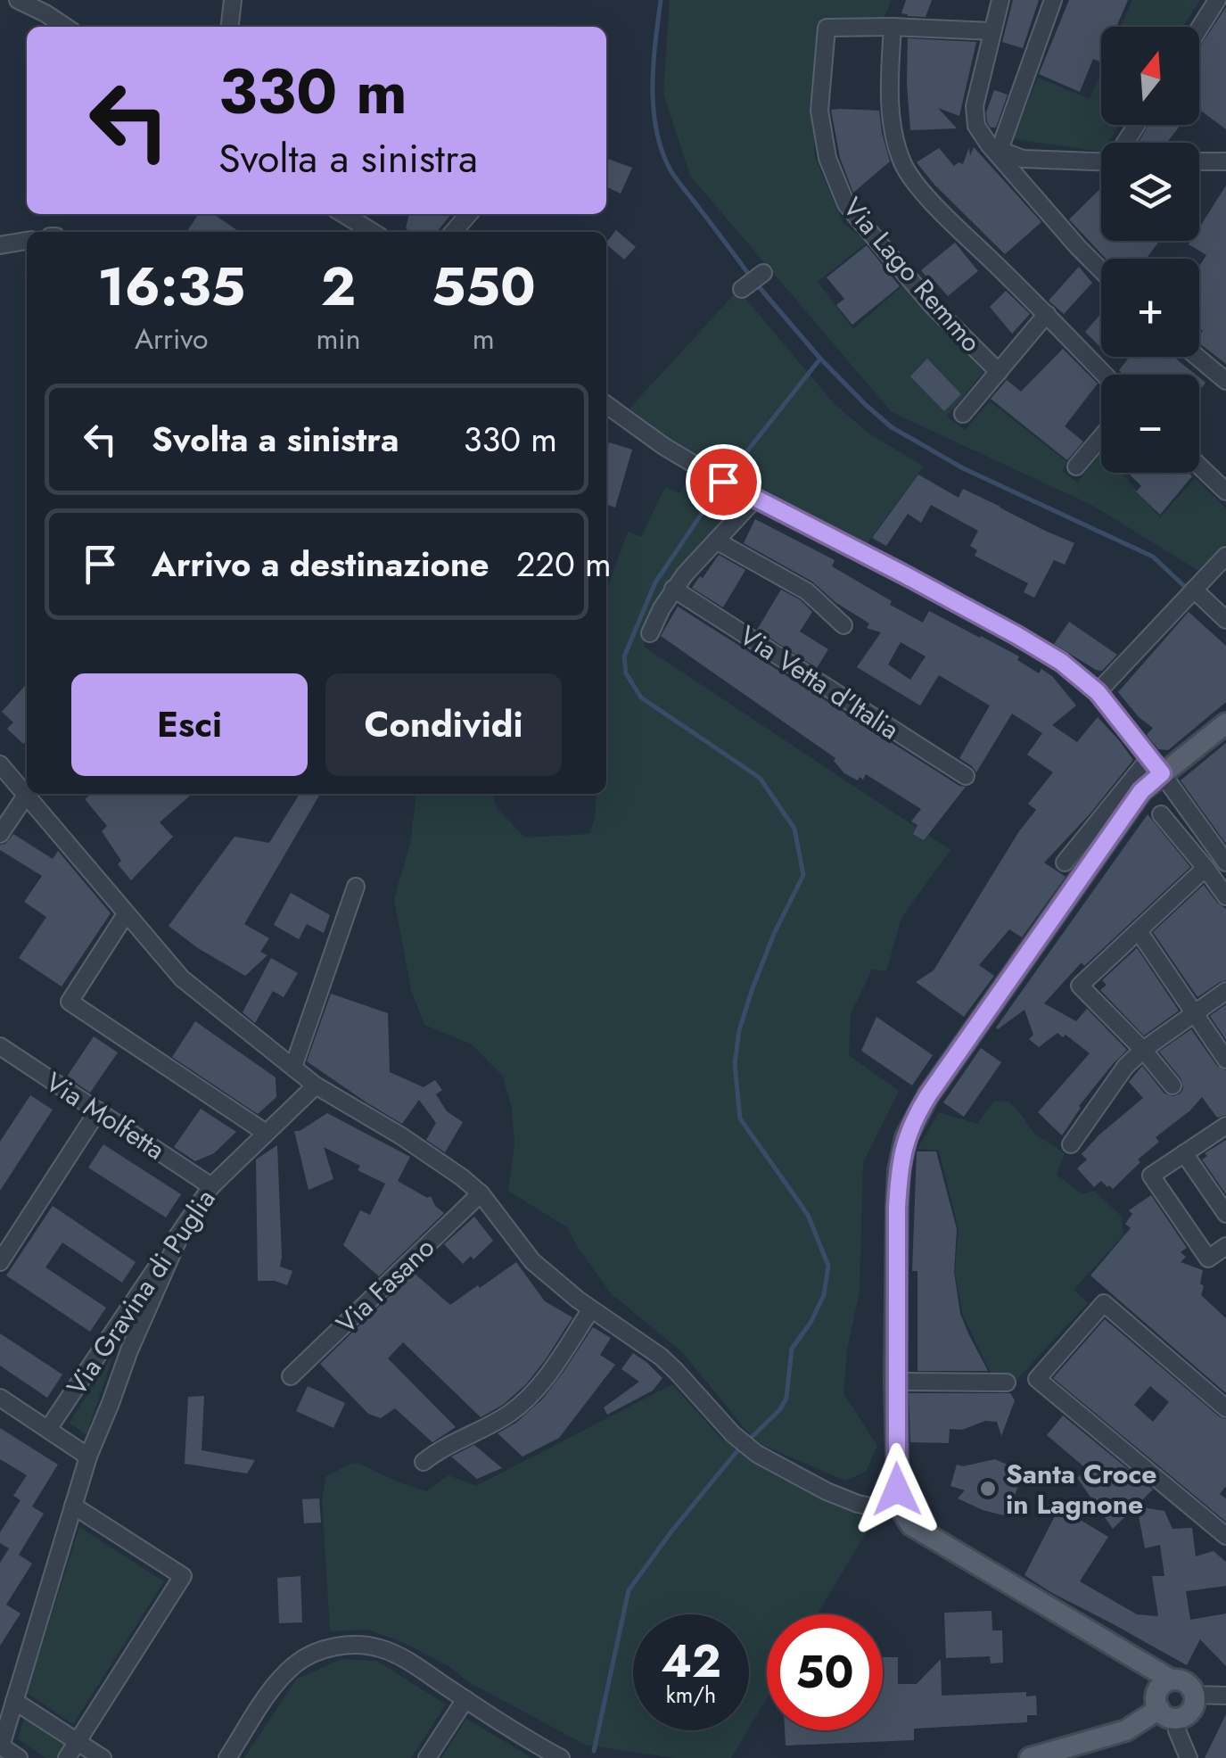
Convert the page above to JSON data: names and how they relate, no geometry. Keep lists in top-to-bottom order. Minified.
{"streets":{"street":["Via Lago Remmo","Via Vetta d'Italia","Via Molfetta","Via Fasano","Via Gravina di Puglia"]},"crossings":[["Via Molfetta","Via Gravina di Puglia"]],"places":["Santa Croce in Lagnone"],"north":"top","page":{"map_buttons":["+","−"],"turn":["330 m","Svolta a sinistra"],"eta":["16:35","Arrivo","2","min","550","m"],"list":[{"name":"Svolta a sinistra","value":"330 m"},{"name":"Arrivo a destinazione","value":"220 m"}],"buttons":["Esci","Condividi"],"speed":"42 km/h","limit":"50"}}
